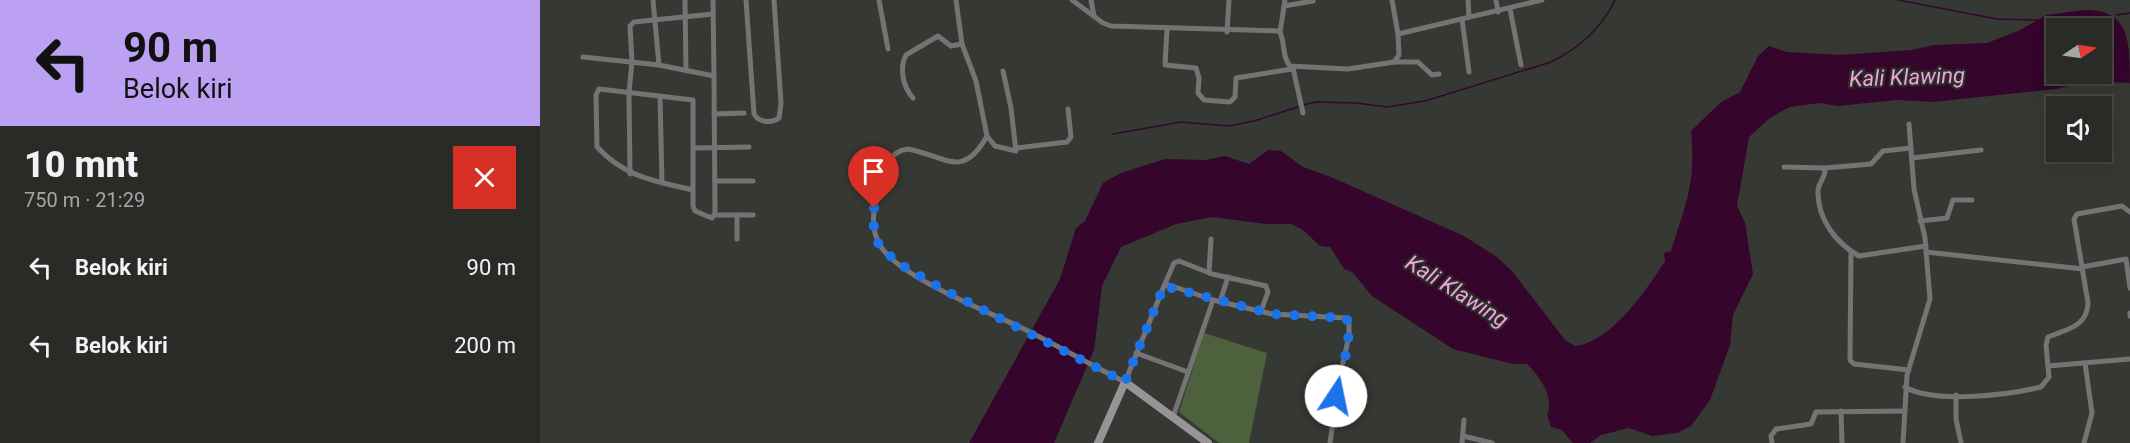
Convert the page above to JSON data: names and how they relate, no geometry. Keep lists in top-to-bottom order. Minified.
{"water":["Kali Klawing"],"north":"right","page":{"turn":["90 m","Belok kiri"],"heading":["10 mnt","750 m · 21:29"],"list":[{"name":"Belok kiri","value":"90 m"},{"name":"Belok kiri","value":"200 m"}]}}
